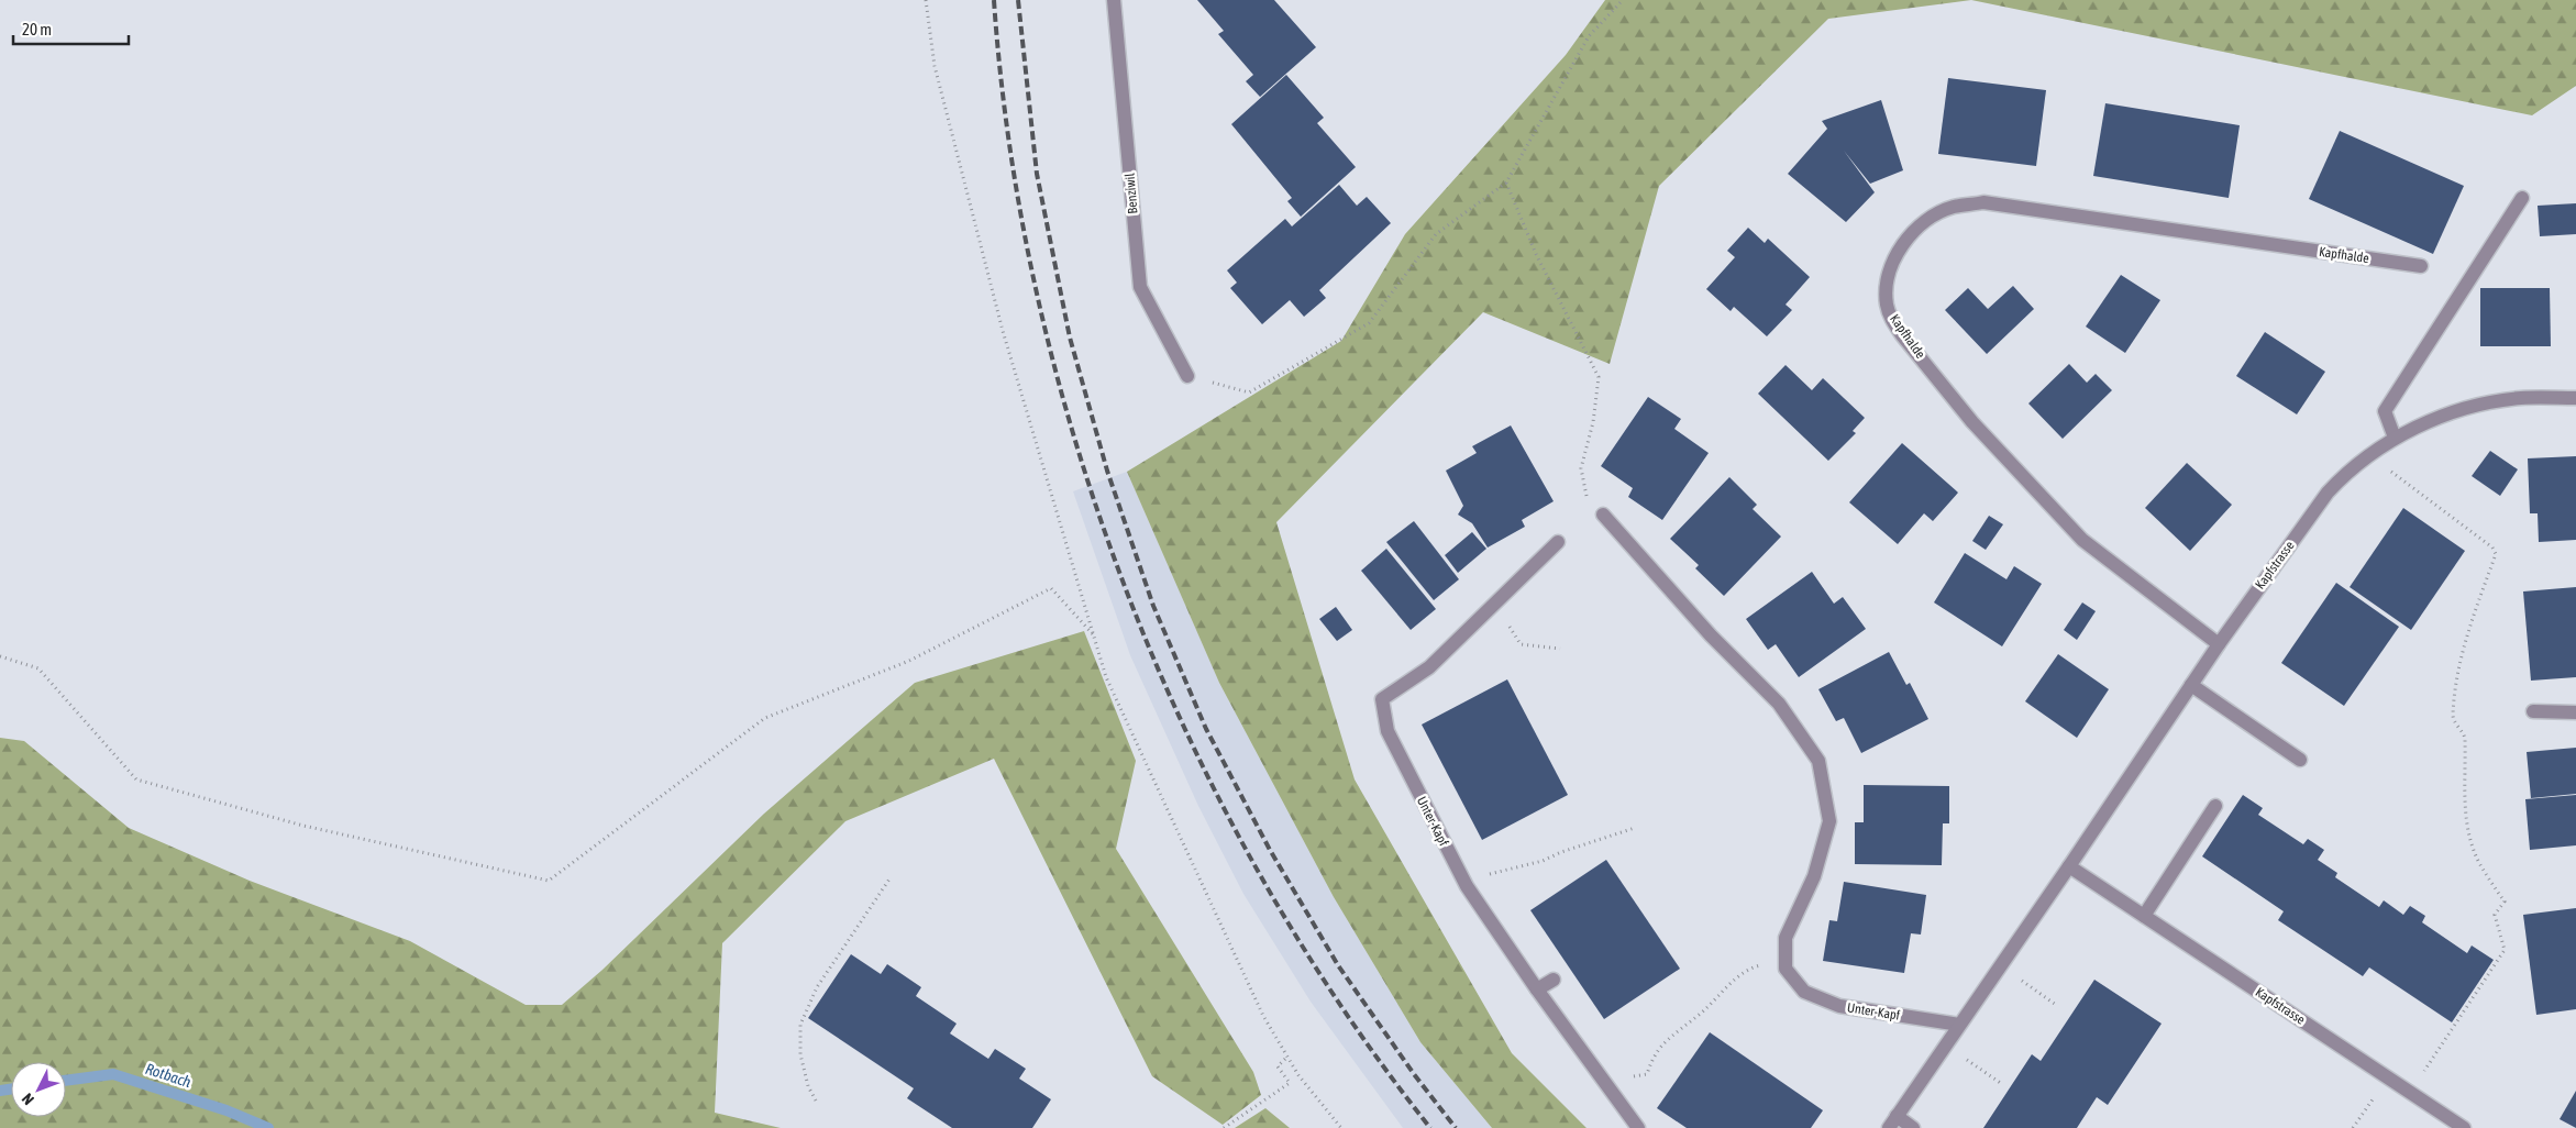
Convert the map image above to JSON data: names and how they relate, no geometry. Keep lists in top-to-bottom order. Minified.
{"streets":{"street":["Benziwil","Kapfhalde","Kapfstrasse","Unter-Kapf"]},"crossings":[["Kapfhalde","Kapfstrasse"],["Kapfstrasse","Unter-Kapf"]],"water":["Rotbach"],"scale_bar":"20 m","north":"bottom left"}
